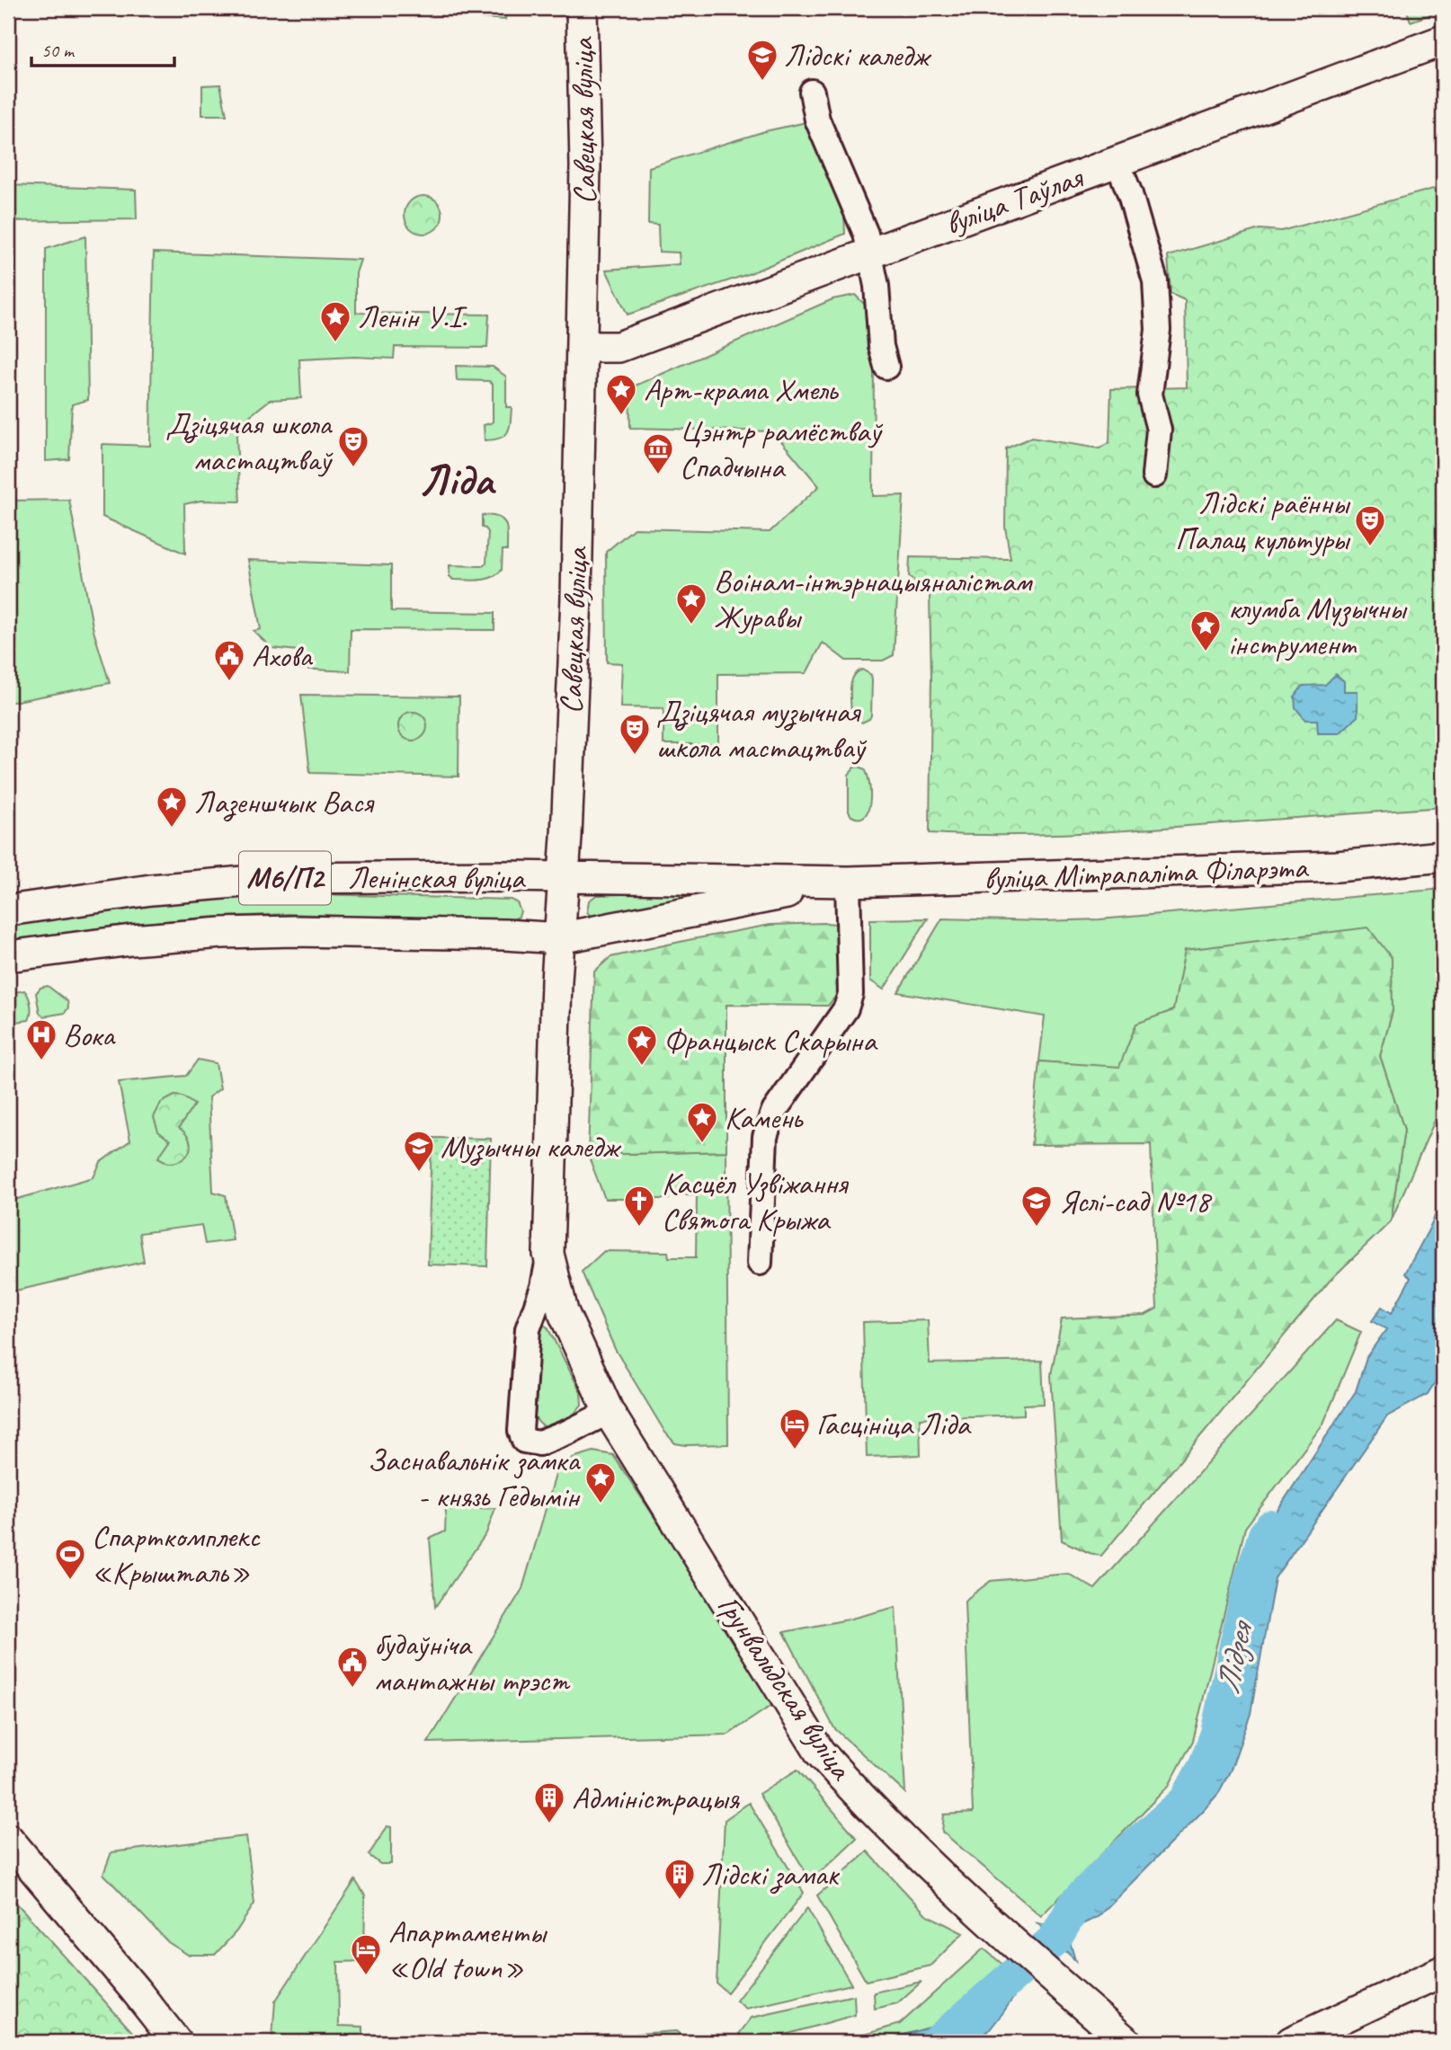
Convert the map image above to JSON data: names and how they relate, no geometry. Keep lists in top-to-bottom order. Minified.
{"streets":{"main road":["Савецкая вуліца","вуліца Таўлая","вуліца Мітрапаліта Філарэта","Ленінская вуліца","М6/П2","Грунвальдская вуліца"]},"crossings":[["Савецкая вуліца","вуліца Таўлая"],["Савецкая вуліца","вуліца Мітрапаліта Філарэта"],["Савецкая вуліца","Ленінская вуліца"],["Савецкая вуліца","Грунвальдская вуліца"],["вуліца Мітрапаліта Філарэта","Ленінская вуліца"]],"districts":["Ліда"],"water":["Лідзея"],"places":{"school or university":["Лідскі каледж","Музычны каледж","Яслі-сад №18"],"place":["Ленін У.І.","Арт-крама Хмель","Воінам-інтэрнацыяналістам Журавы","клумба Музычны інструмент","Лазеншчык Вася","Францыск Скарына","Камень","Заснавальнік замка - князь Гедымін"],"theatre":["Дзіцячая школа мастацтваў","Лідскі раённы Палац культуры","Дзіцячая музычная школа мастацтваў"],"museum":["Цэнтр рамёстваў Спадчына"],"public building":["Ахова","будаўніча мантажны трэст"],"hospital":["Вока"],"church":["Касцёл Узвіжання Святога Крыжа"],"hotel":["Гасцініца Ліда","Апартаменты «Old town»"],"sports":["Спарткомплекс «Крышталь»"],"building":["Адміністрацыя","Лідскі замак"]},"scale_bar":"50 m"}
